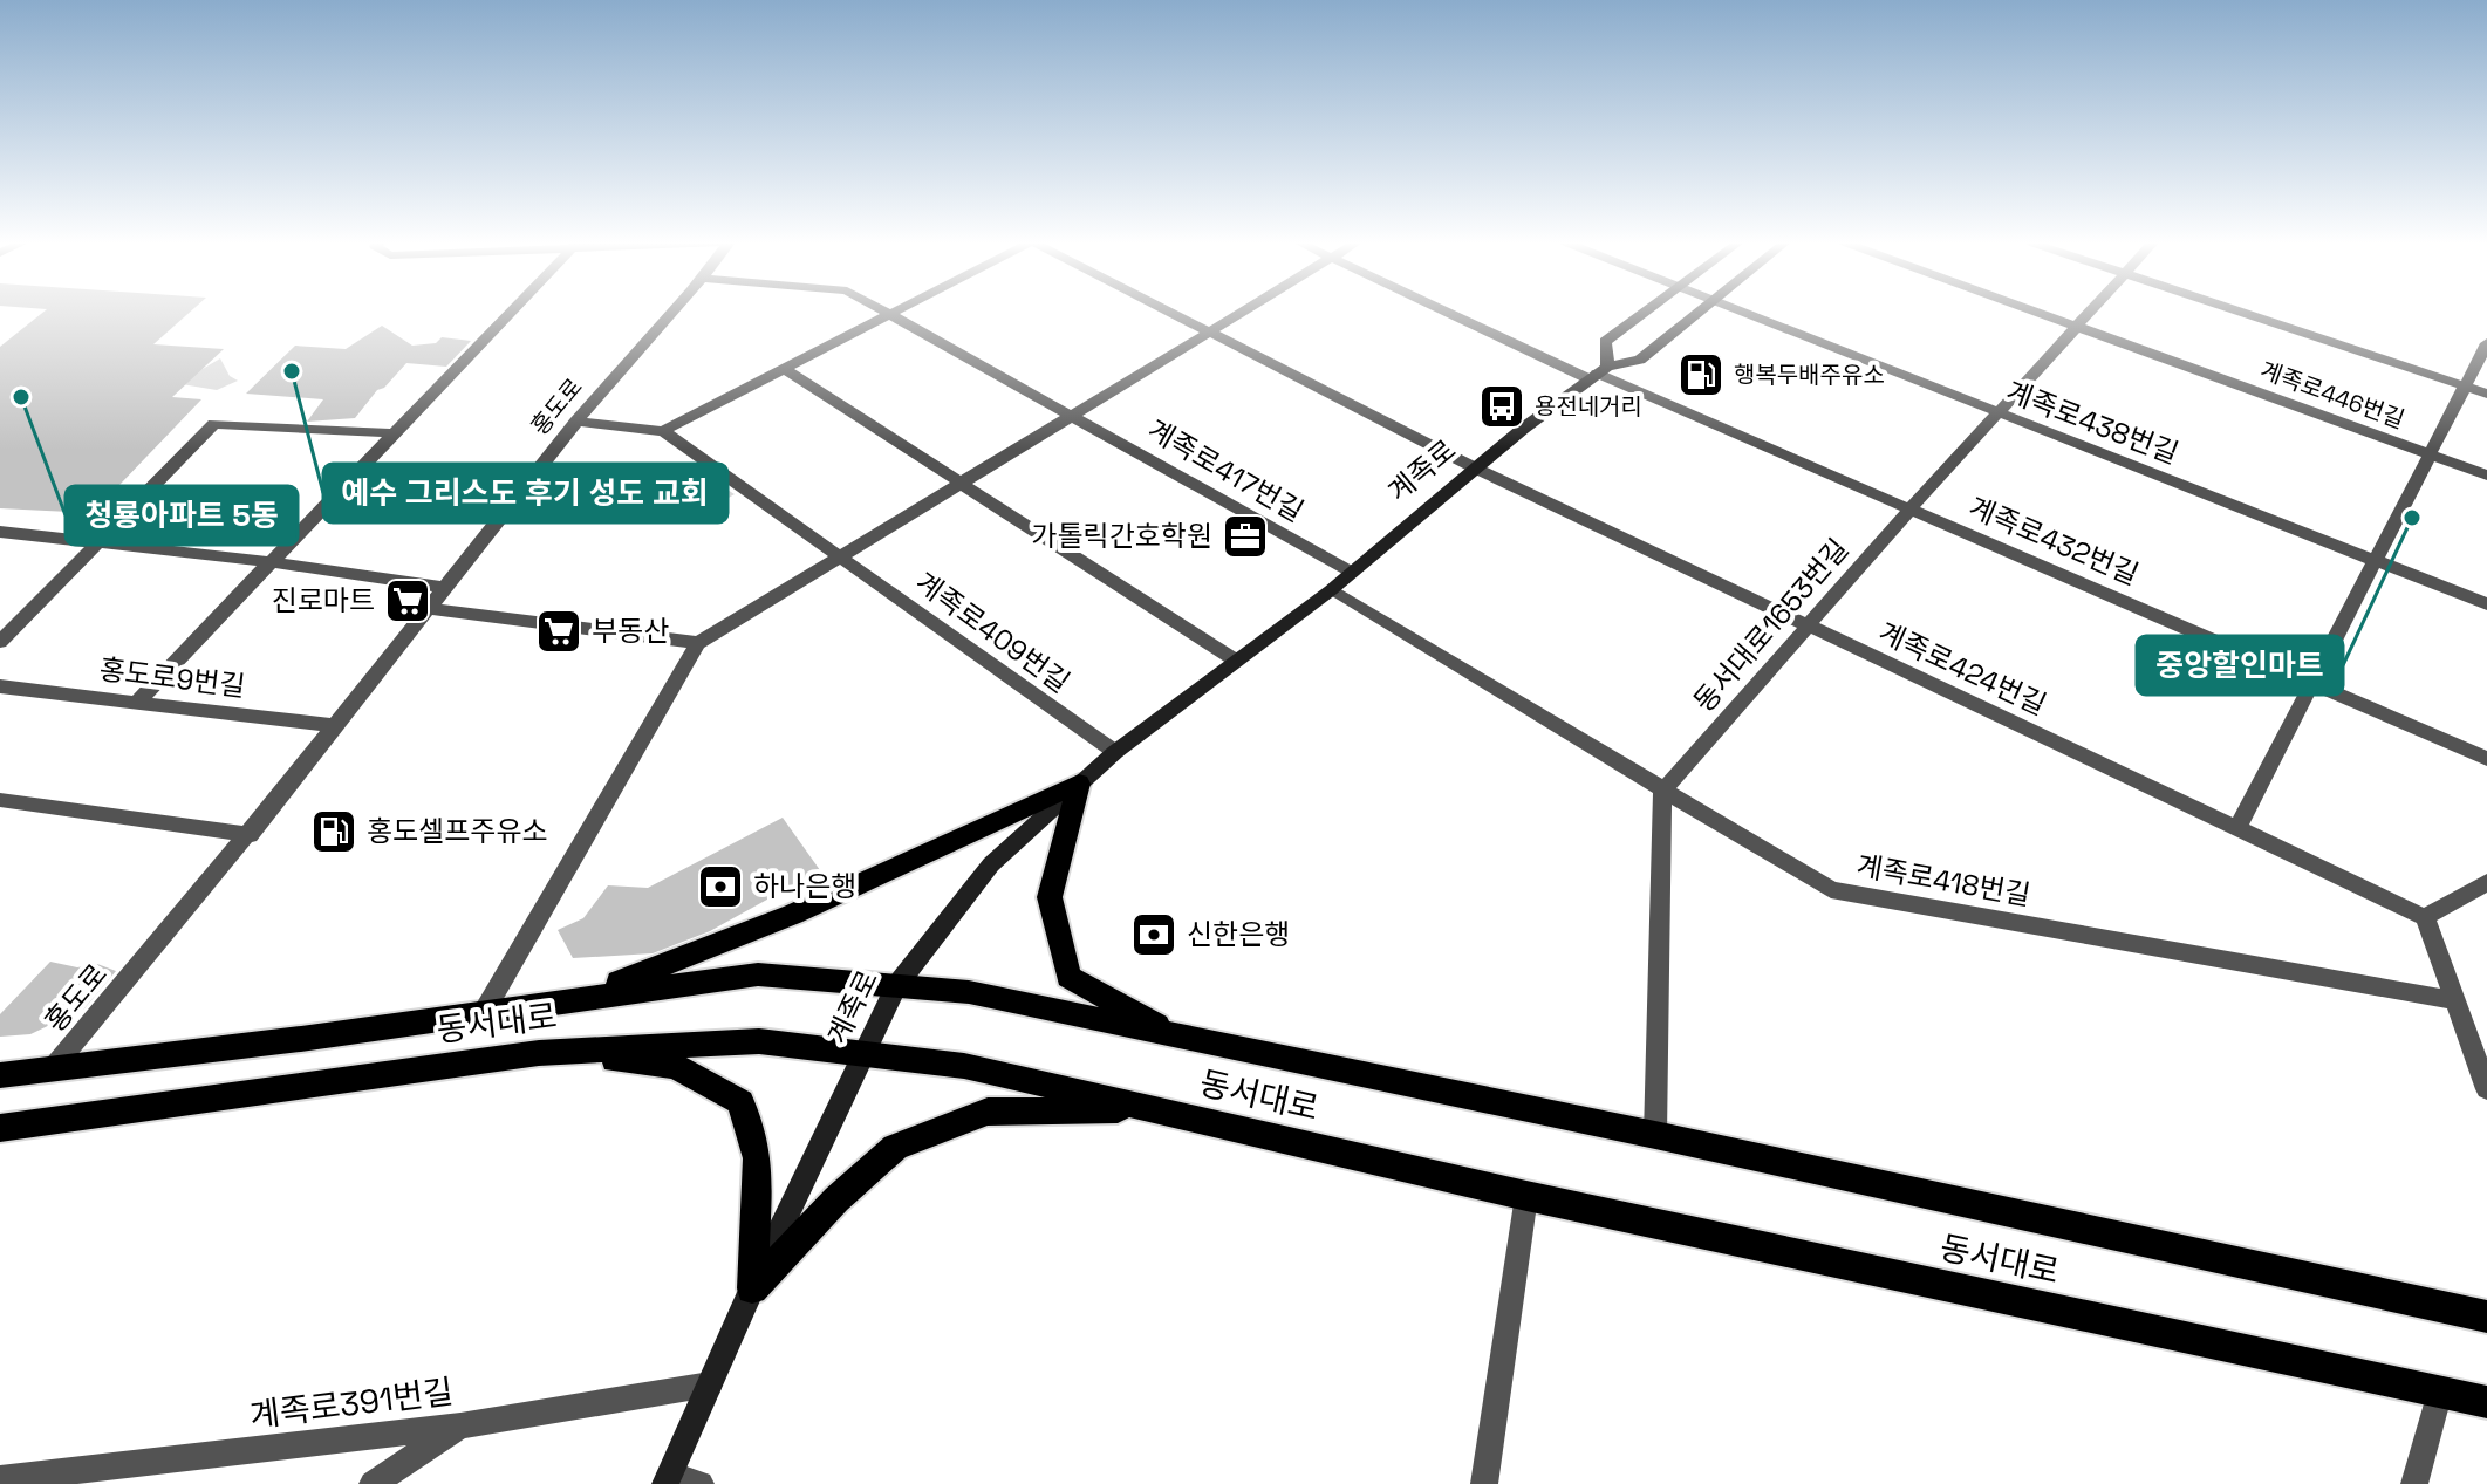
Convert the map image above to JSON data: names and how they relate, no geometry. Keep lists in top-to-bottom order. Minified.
{"streets":{"main road":["계족로","동서대로"],"street":["계족로446번길","홍도로","계족로438번길","계족로417번길","계족로432번길","동서대로1653번길","계족로409번길","계족로424번길","홍도로9번길","계족로418번길","계족로391번길"]},"crossings":[["계족로446번길","동서대로1653번길"],["홍도로","계족로409번길"],["홍도로","홍도로9번길"],["홍도로","동서대로"],["계족로438번길","동서대로1653번길"],["계족로417번길","계족로"],["계족로","계족로432번길"],["계족로","계족로409번길"],["계족로","계족로424번길"],["계족로","계족로418번길"],["계족로","동서대로"],["계족로","계족로391번길"],["계족로432번길","동서대로1653번길"],["동서대로1653번길","계족로424번길"],["동서대로1653번길","계족로418번길"],["계족로409번길","동서대로"]],"places":{"other":["예수 그리스도 후기 성도 교회","청룡아파트 5동","중앙할인마트"],"fuel station":["행복두배주유소","홍도셀프주유소"],"bus stop":["용전네거리"],"office":["가톨릭간호학원"],"supermarket":["진로마트","부동산"],"bank":["하나은행","신한은행"]}}
